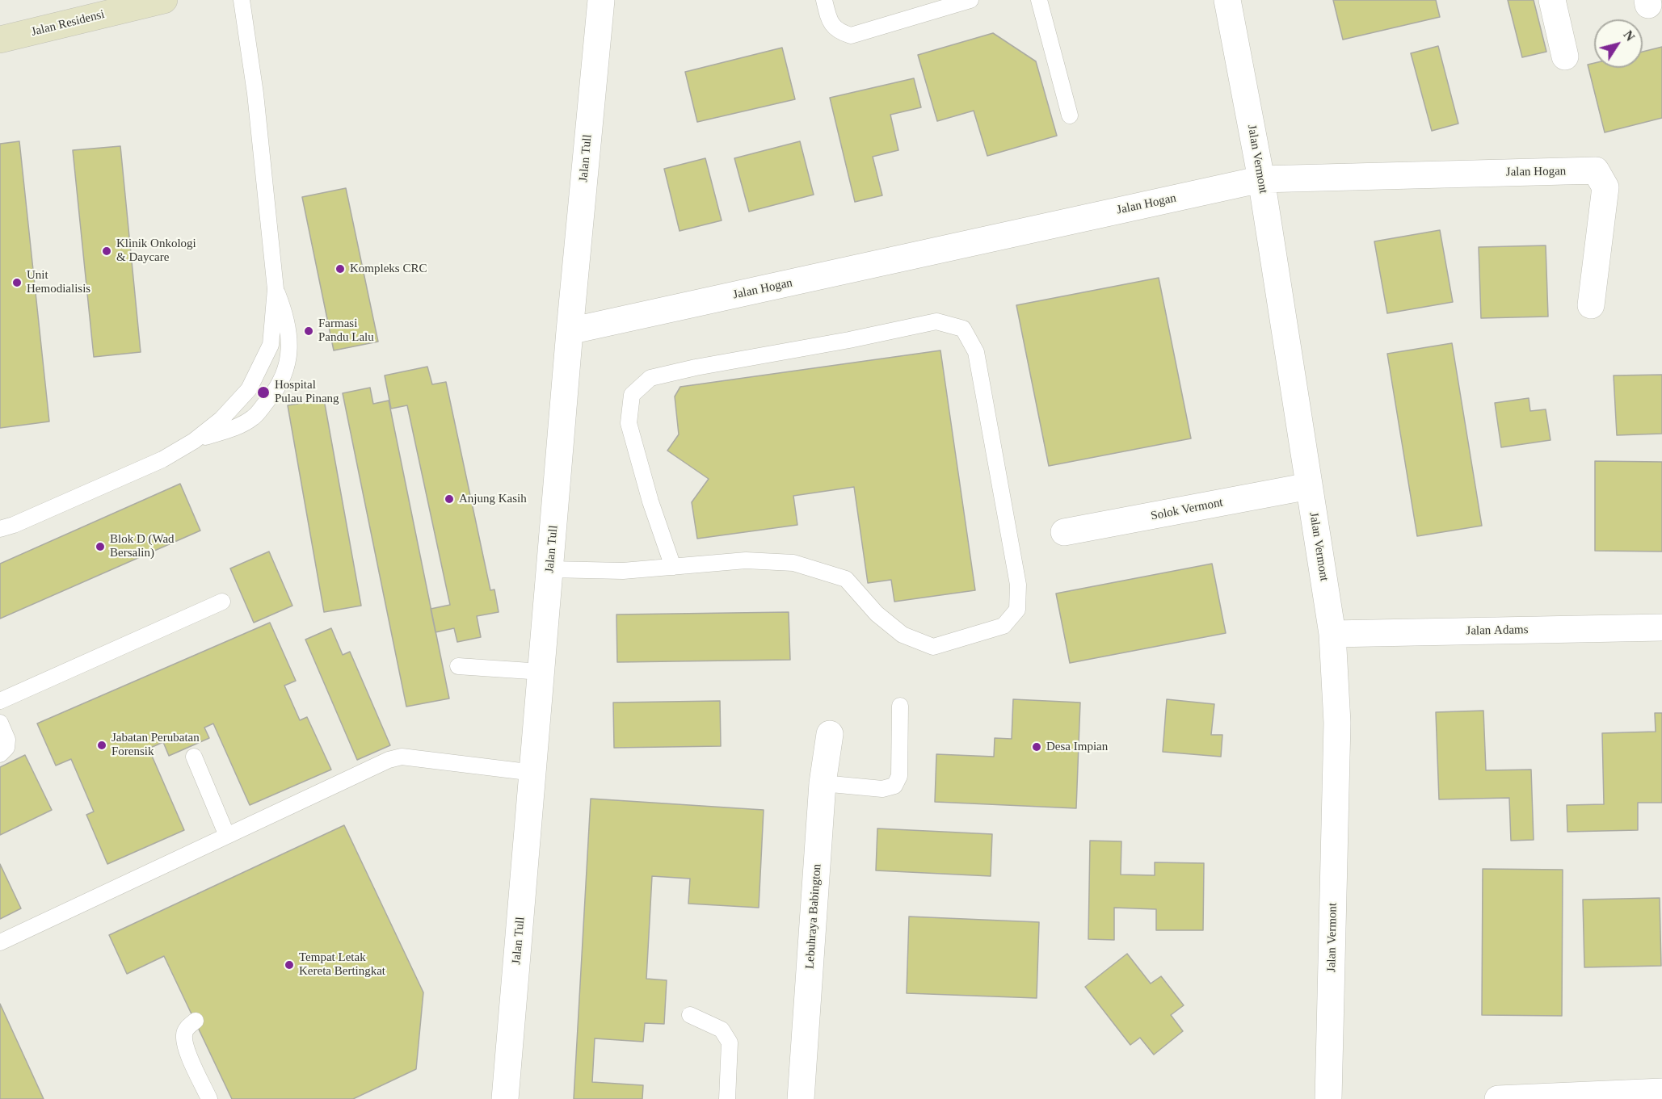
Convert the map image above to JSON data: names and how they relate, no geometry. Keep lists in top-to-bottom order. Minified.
{"streets":{"main road":["Jalan Residensi"],"street":["Jalan Tull","Jalan Vermont","Jalan Hogan","Solok Vermont","Jalan Adams","Lebuhraya Babington"]},"crossings":[["Jalan Tull","Jalan Hogan"],["Jalan Vermont","Jalan Hogan"],["Jalan Vermont","Solok Vermont"],["Jalan Vermont","Jalan Adams"]],"places":["Klinik Onkologi & Daycare","Kompleks CRC","Unit Hemodialisis","Farmasi Pandu Lalu","Hospital Pulau Pinang","Anjung Kasih","Blok D (Wad Bersalin)","Jabatan Perubatan Forensik","Desa Impian","Tempat Letak Kereta Bertingkat"],"north":"top right"}
